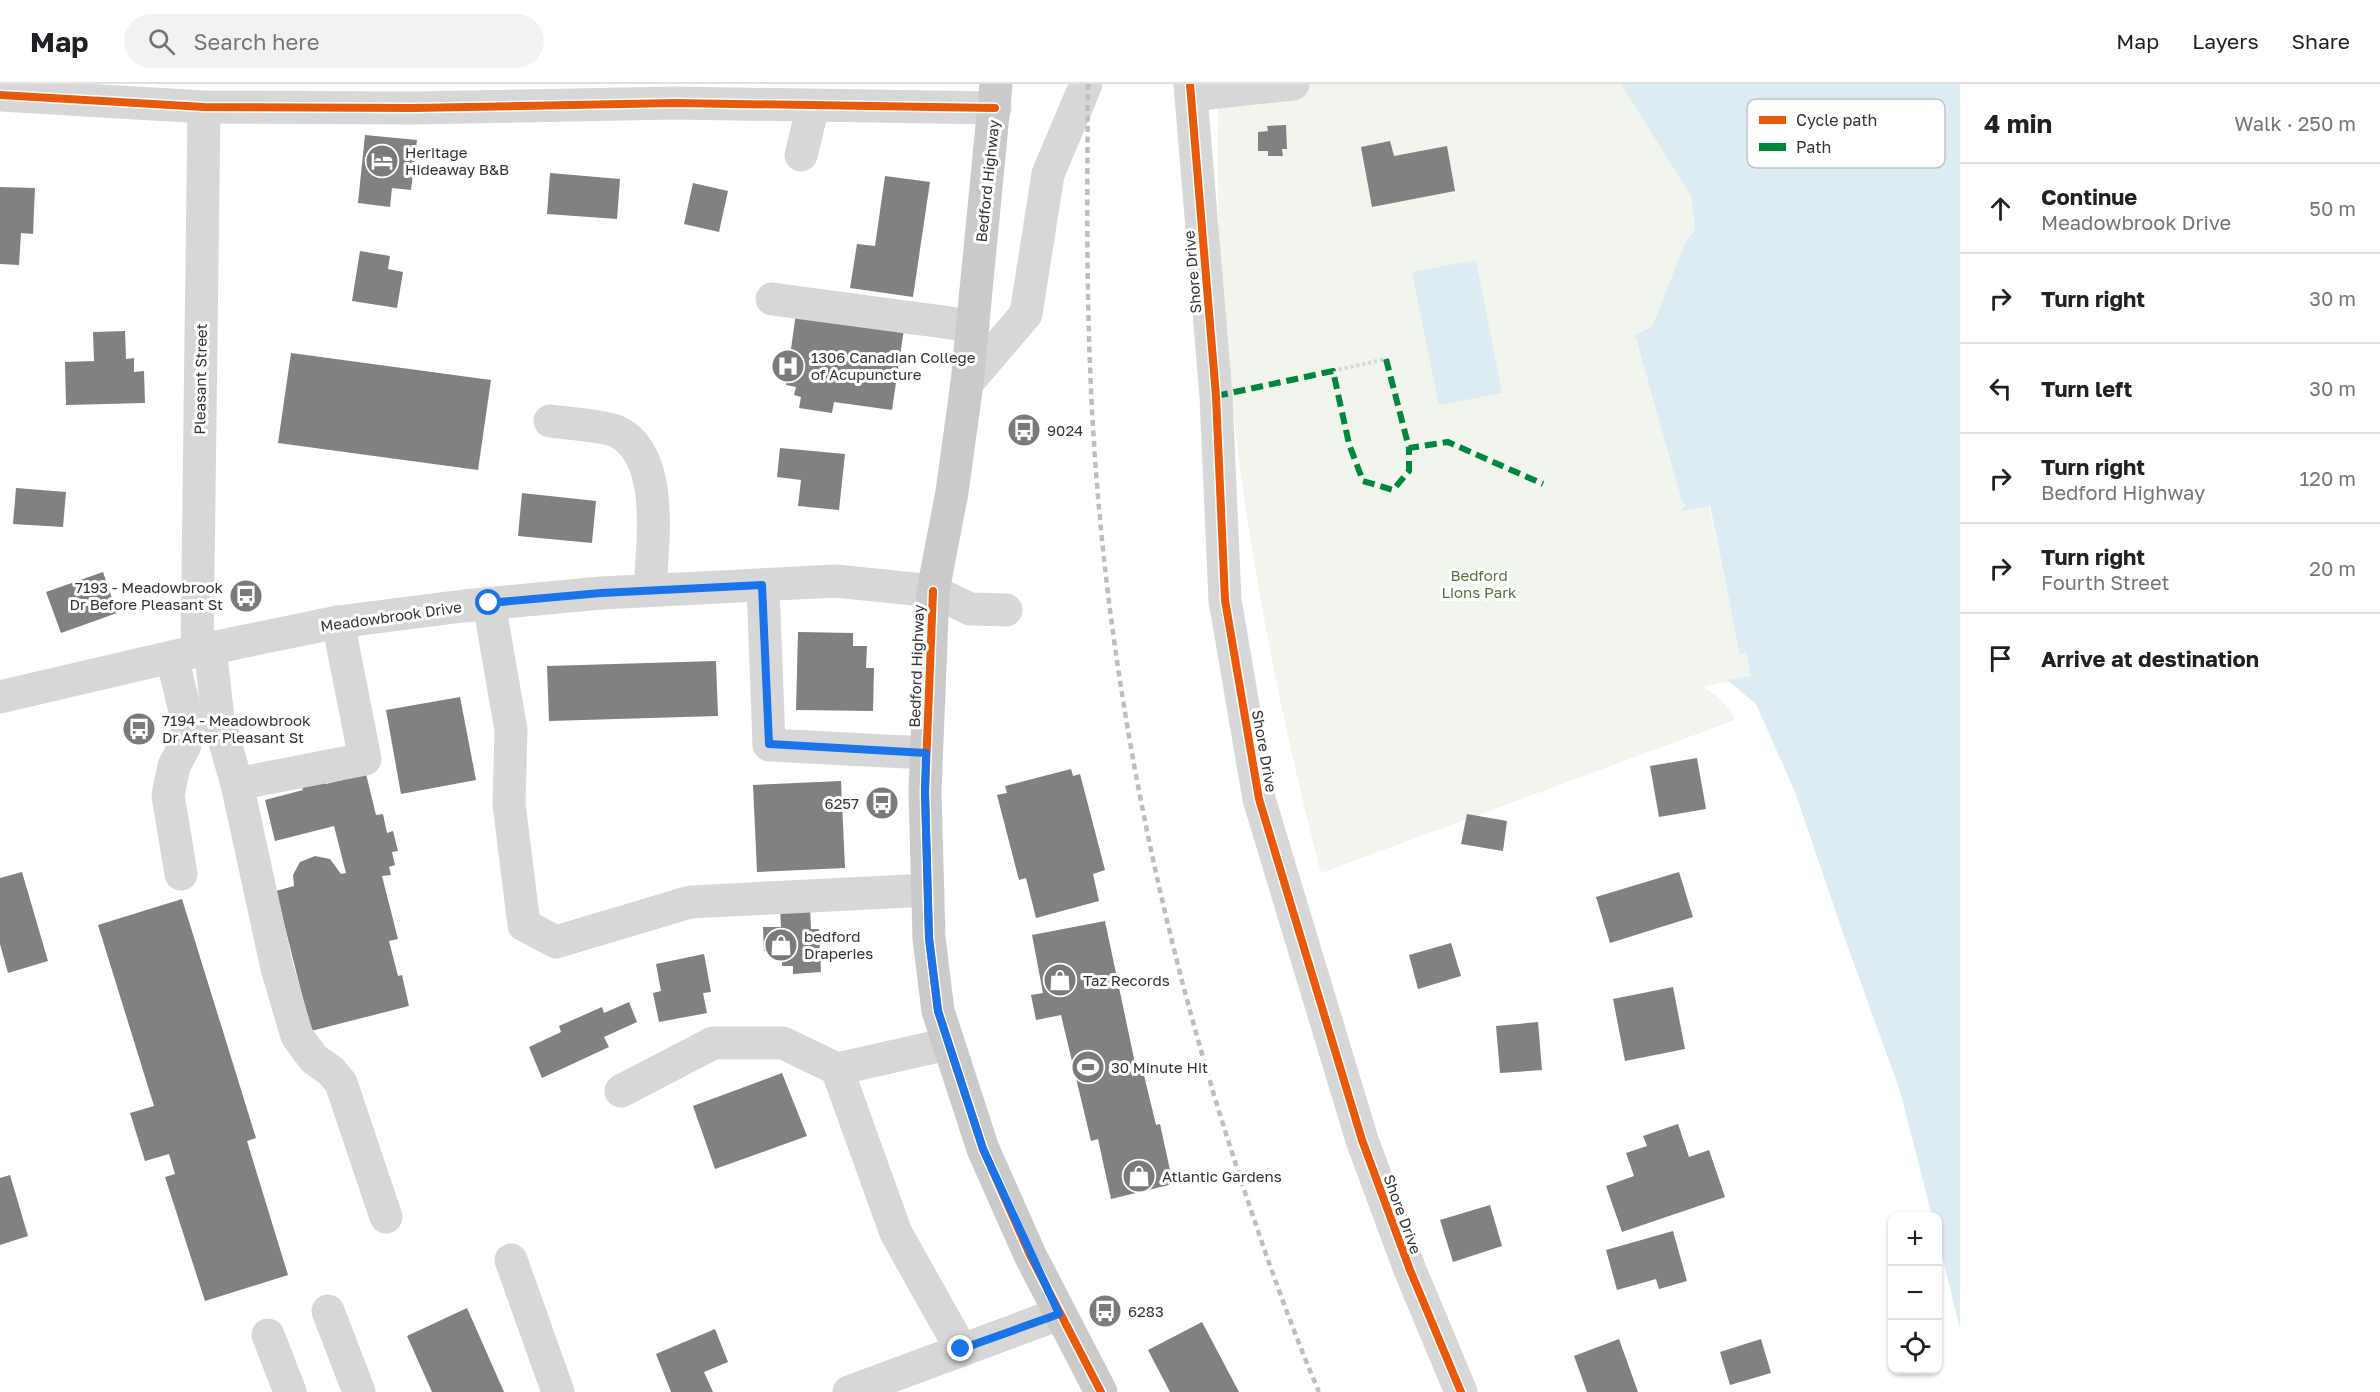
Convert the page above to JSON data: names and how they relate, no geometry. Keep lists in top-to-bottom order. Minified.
{"streets":{"main road":["Bedford Highway"],"street":["Shore Drive","Pleasant Street","Meadowbrook Drive"]},"crossings":[["Bedford Highway","Meadowbrook Drive"],["Pleasant Street","Meadowbrook Drive"]],"parks":["Bedford Lions Park"],"places":{"hotel":["Heritage Hideaway B&B"],"hospital":["1306 Canadian College of Acupuncture"],"bus stop":["9024","7193 - Meadowbrook Dr Before Pleasant St","7194 - Meadowbrook Dr After Pleasant St","6257","6283"],"shop":["bedford Draperies","Taz Records","Atlantic Gardens"],"sports":["30 Minute Hit"]},"legend":["Cycle path","Path"],"page":{"header":"Map","search":"Search here","nav":["Map","Layers","Share"],"heading":["4 min","Walk · 250 m"],"list":[["Continue","Meadowbrook Drive","50 m"],["Turn right","30 m"],["Turn left","30 m"],["Turn right","Bedford Highway","120 m"],["Turn right","Fourth Street","20 m"],"Arrive at destination"],"map_buttons":["+","−"]}}
